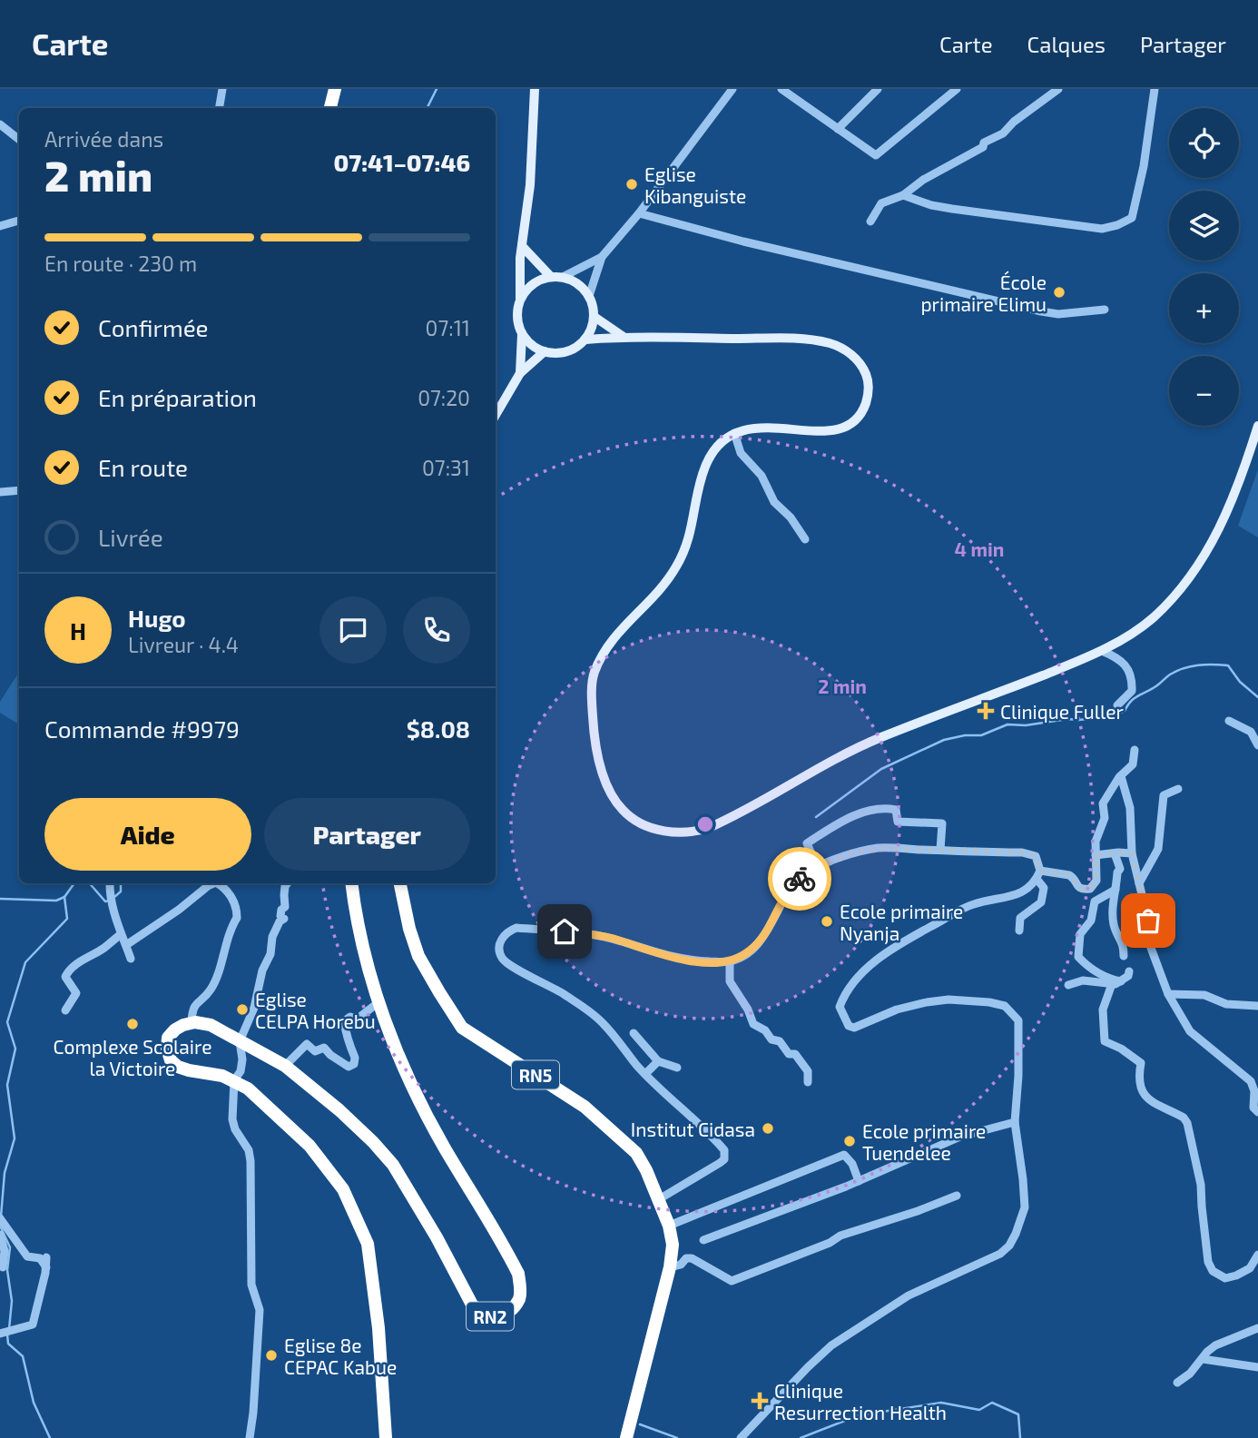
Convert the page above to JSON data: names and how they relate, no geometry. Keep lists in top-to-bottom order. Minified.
{"streets":{"highway":["RN5","RN2"]},"places":{"other":["Eglise Kibanguiste","École primaire Elimu","Ecole primaire Nyanja","Eglise CELPA Horebu","Complexe Scolaire la Victoire","Institut Cidasa","Ecole primaire Tuendelee","Eglise 8e CEPAC Kabue"],"health":["Clinique Fuller","Clinique Resurrection Health"]},"page":{"header":"Carte","nav":["Carte","Calques","Partager"],"map_buttons":["+","−"],"heading":["2 min","Arrivée dans","07:41–07:46"],"panel":["Hugo","Livreur · 4.4","Commande #9979","$8.08"],"bar":"En route · 230 m","list":[["Confirmée","07:11"],["En préparation","07:20"],["En route","07:31"],"Livrée"],"round":"H","buttons":["Aide","Partager"]},"rings":["4 min","2 min"]}
